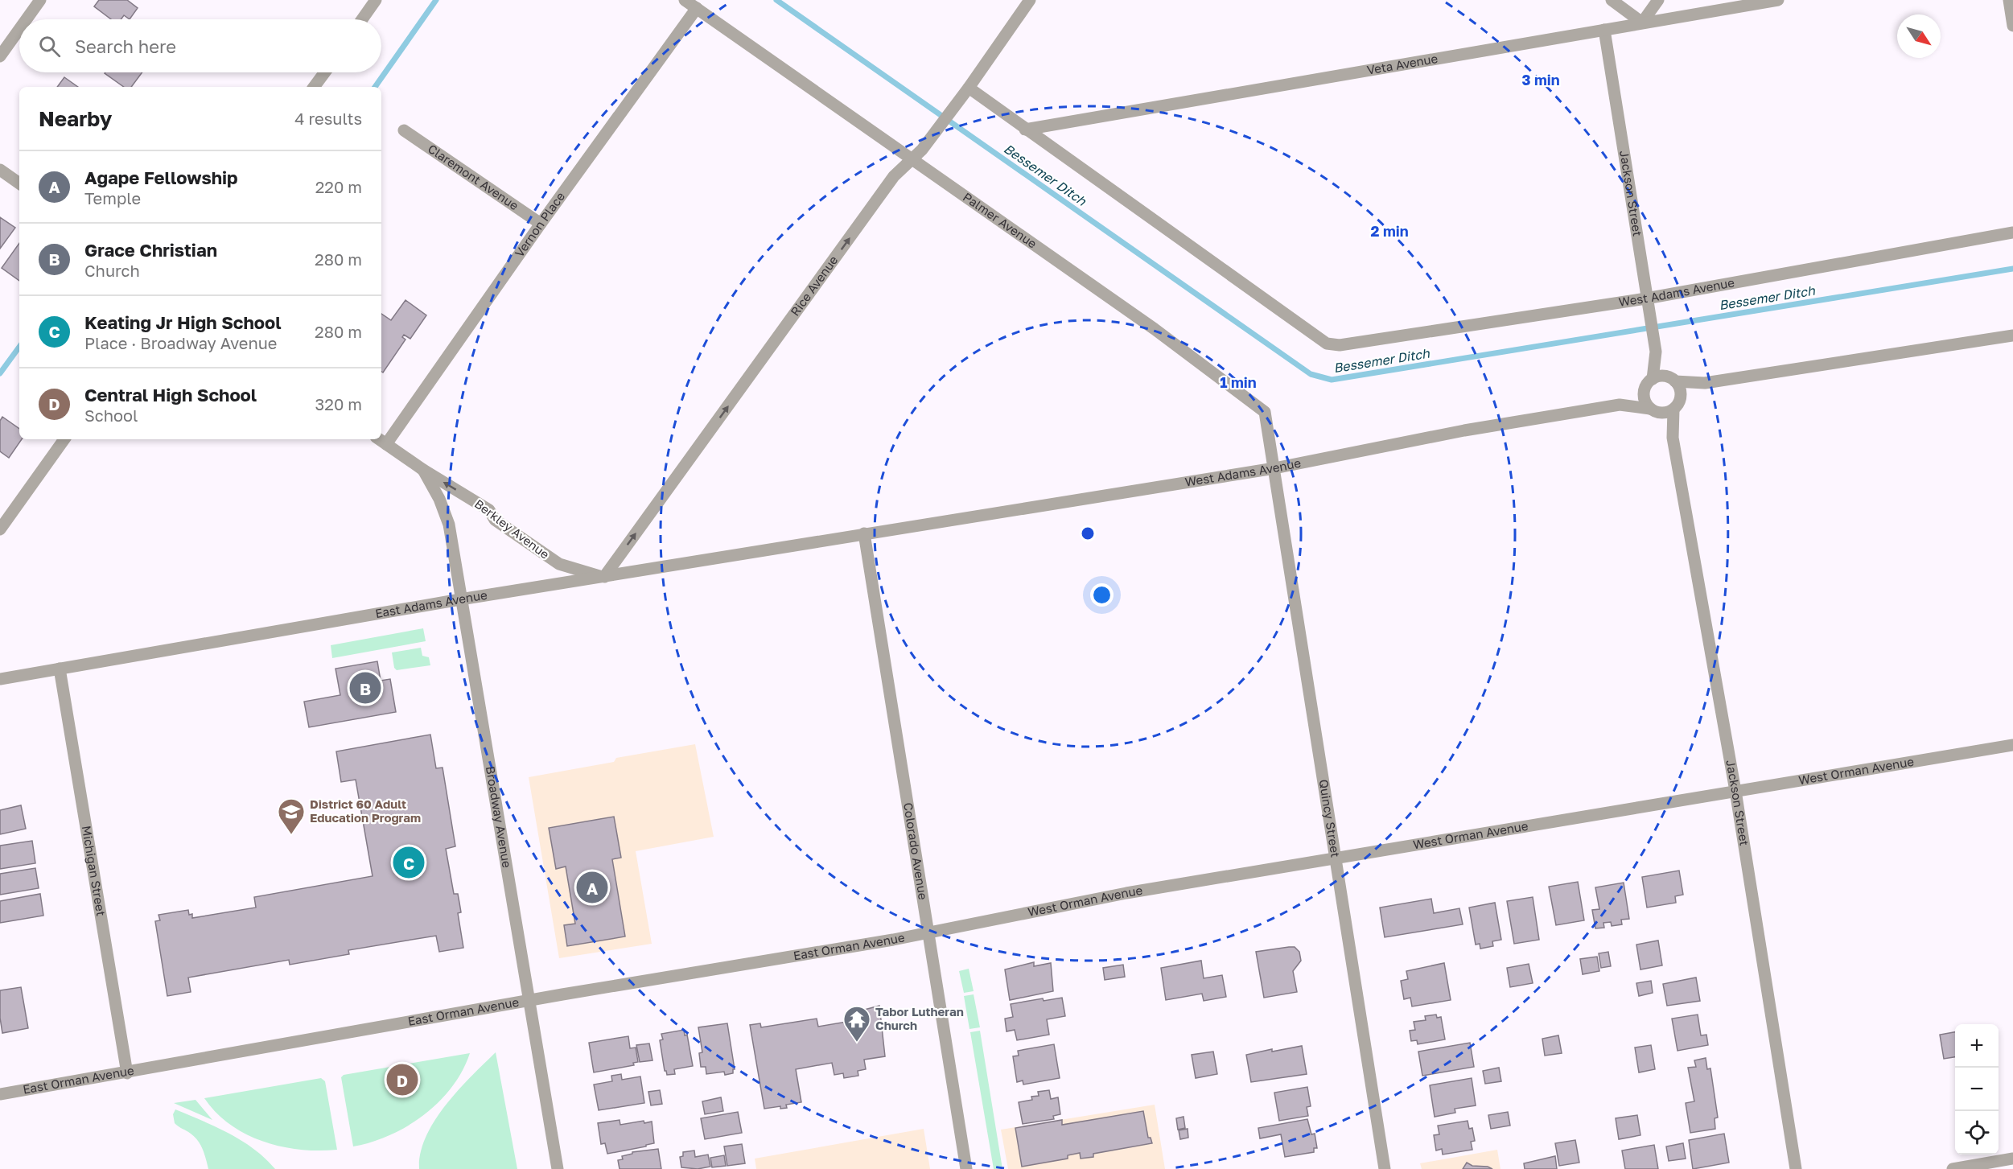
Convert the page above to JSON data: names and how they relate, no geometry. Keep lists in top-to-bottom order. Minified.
{"streets":{"street":["Veta Avenue","Claremont Avenue","Jackson Street","Palmer Avenue","Vernon Place","Rice Avenue","West Adams Avenue","Berkley Avenue","East Adams Avenue","West Orman Avenue","Broadway Avenue","Quincy Street","Colorado Avenue","Michigan Street","East Orman Avenue"]},"crossings":[["Veta Avenue","Jackson Street"],["Veta Avenue","West Adams Avenue"],["Claremont Avenue","Vernon Place"],["Jackson Street","West Adams Avenue"],["Jackson Street","West Orman Avenue"],["Palmer Avenue","Vernon Place"],["Palmer Avenue","Rice Avenue"],["Palmer Avenue","West Adams Avenue"],["Palmer Avenue","Quincy Street"],["Rice Avenue","Berkley Avenue"],["Rice Avenue","East Adams Avenue"],["West Adams Avenue","East Adams Avenue"],["West Adams Avenue","Quincy Street"],["West Adams Avenue","Colorado Avenue"],["Berkley Avenue","East Adams Avenue"],["Berkley Avenue","Broadway Avenue"],["East Adams Avenue","Broadway Avenue"],["East Adams Avenue","Colorado Avenue"],["East Adams Avenue","Michigan Street"],["West Orman Avenue","Quincy Street"],["West Orman Avenue","Colorado Avenue"],["West Orman Avenue","East Orman Avenue"],["Broadway Avenue","East Orman Avenue"],["Colorado Avenue","East Orman Avenue"],["Michigan Street","East Orman Avenue"]],"one_way":["Rice Avenue","Berkley Avenue"],"water":["Bessemer Ditch"],"places":{"school or university":["District 60 Adult Education Program"],"temple":["Tabor Lutheran Church"]},"north":"bottom right","page":{"search":"Search here","heading":["Nearby","4 results"],"list":[{"mark":"A","name":"Agape Fellowship","note":"Temple","value":"220 m"},{"mark":"B","name":"Grace Christian","note":"Church","value":"280 m"},{"mark":"C","name":"Keating Jr High School","note":"Place · Broadway Avenue","value":"280 m"},{"mark":"D","name":"Central High School","note":"School","value":"320 m"}],"pins":["B","C","A","D"],"map_buttons":["+","−"]},"rings":["3 min","2 min","1 min"]}
